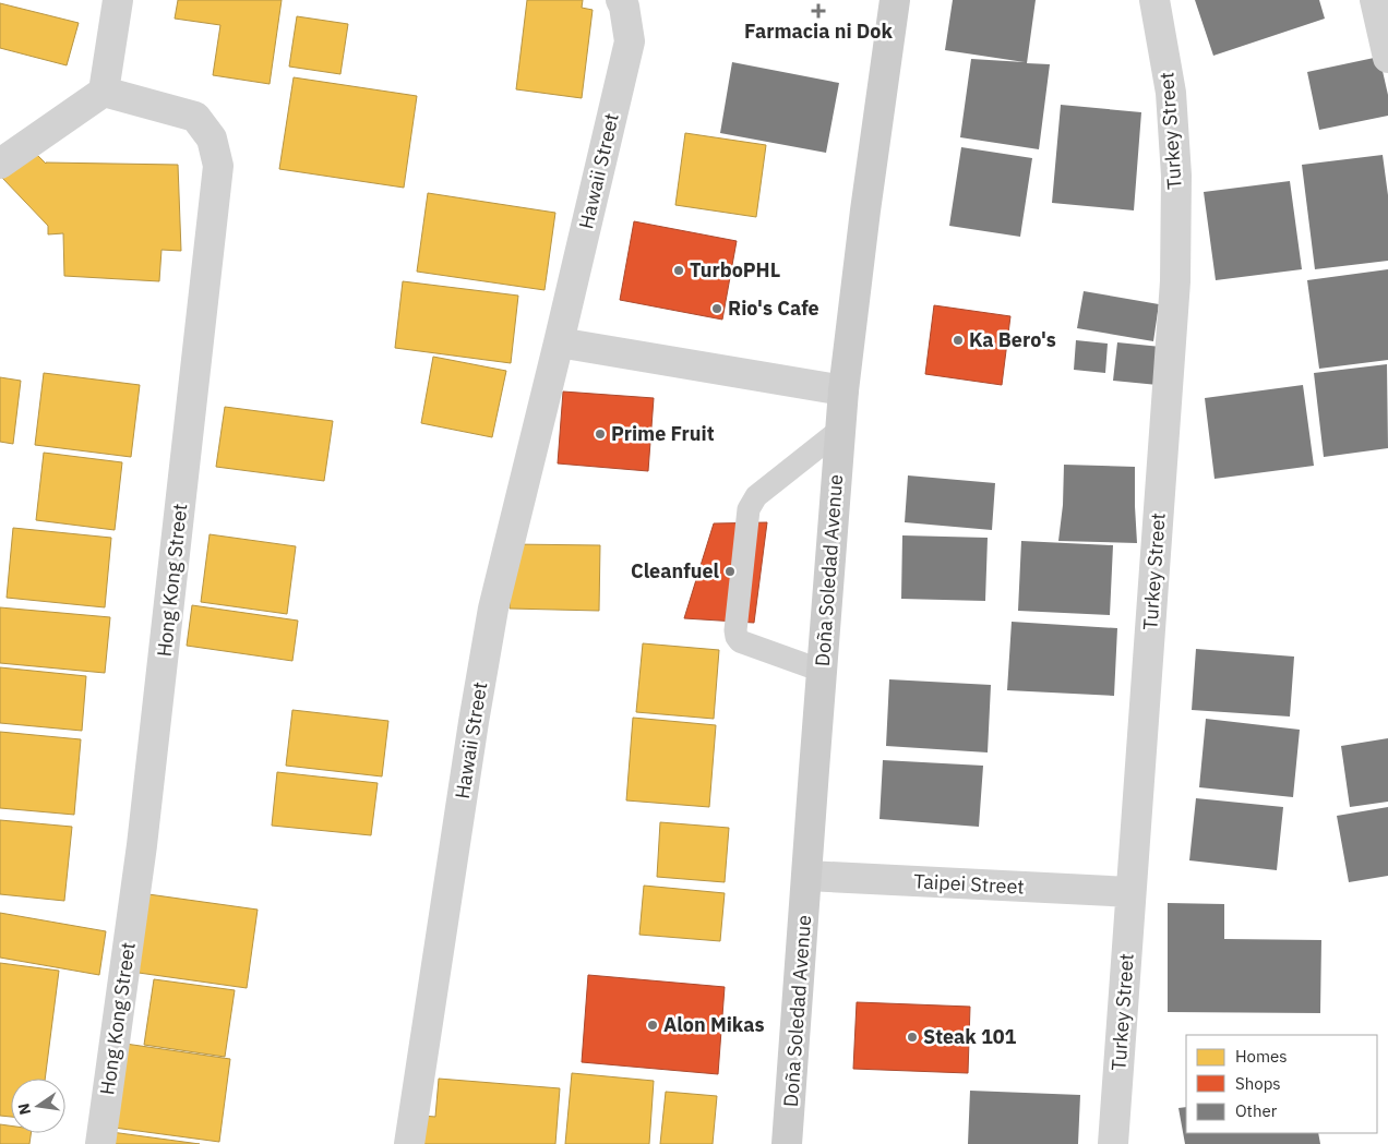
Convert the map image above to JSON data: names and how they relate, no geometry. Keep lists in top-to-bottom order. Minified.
{"streets":{"main road":["Doña Soledad Avenue"],"street":["Turkey Street","Hawaii Street","Hong Kong Street","Taipei Street"]},"crossings":[["Turkey Street","Taipei Street"],["Doña Soledad Avenue","Taipei Street"]],"places":{"health":["Farmacia ni Dok"],"other":["TurboPHL","Rio's Cafe","Ka Bero's","Prime Fruit","Cleanfuel","Alon Mikas","Steak 101"]},"legend":["Homes","Shops","Other"],"north":"left"}
